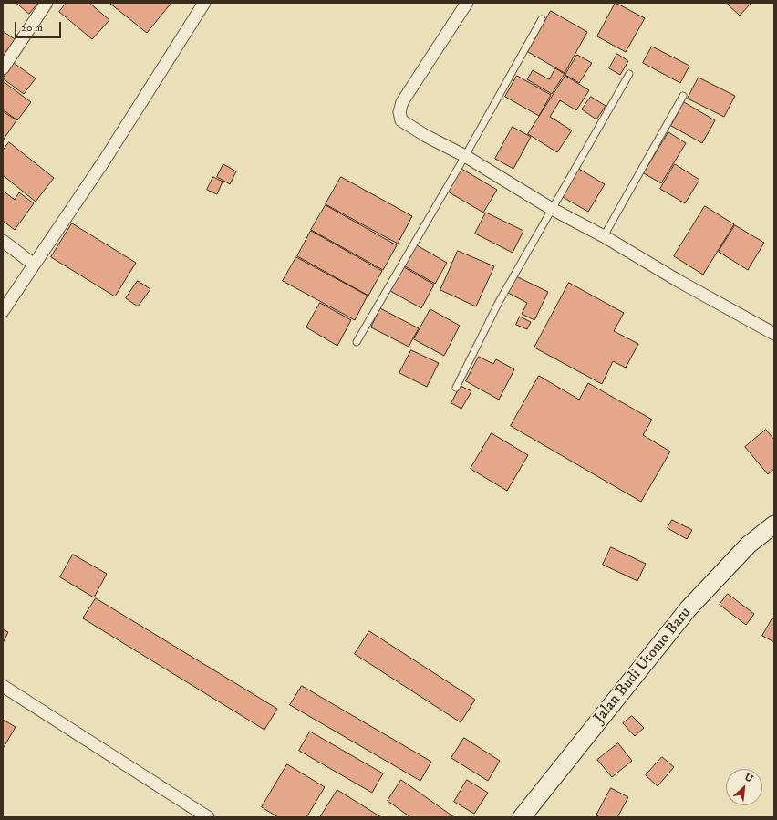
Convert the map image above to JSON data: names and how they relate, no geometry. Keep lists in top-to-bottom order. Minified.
{"streets":{"street":["Jalan Budi Utomo Baru"]},"scale_bar":"20 m","north":"top right"}
